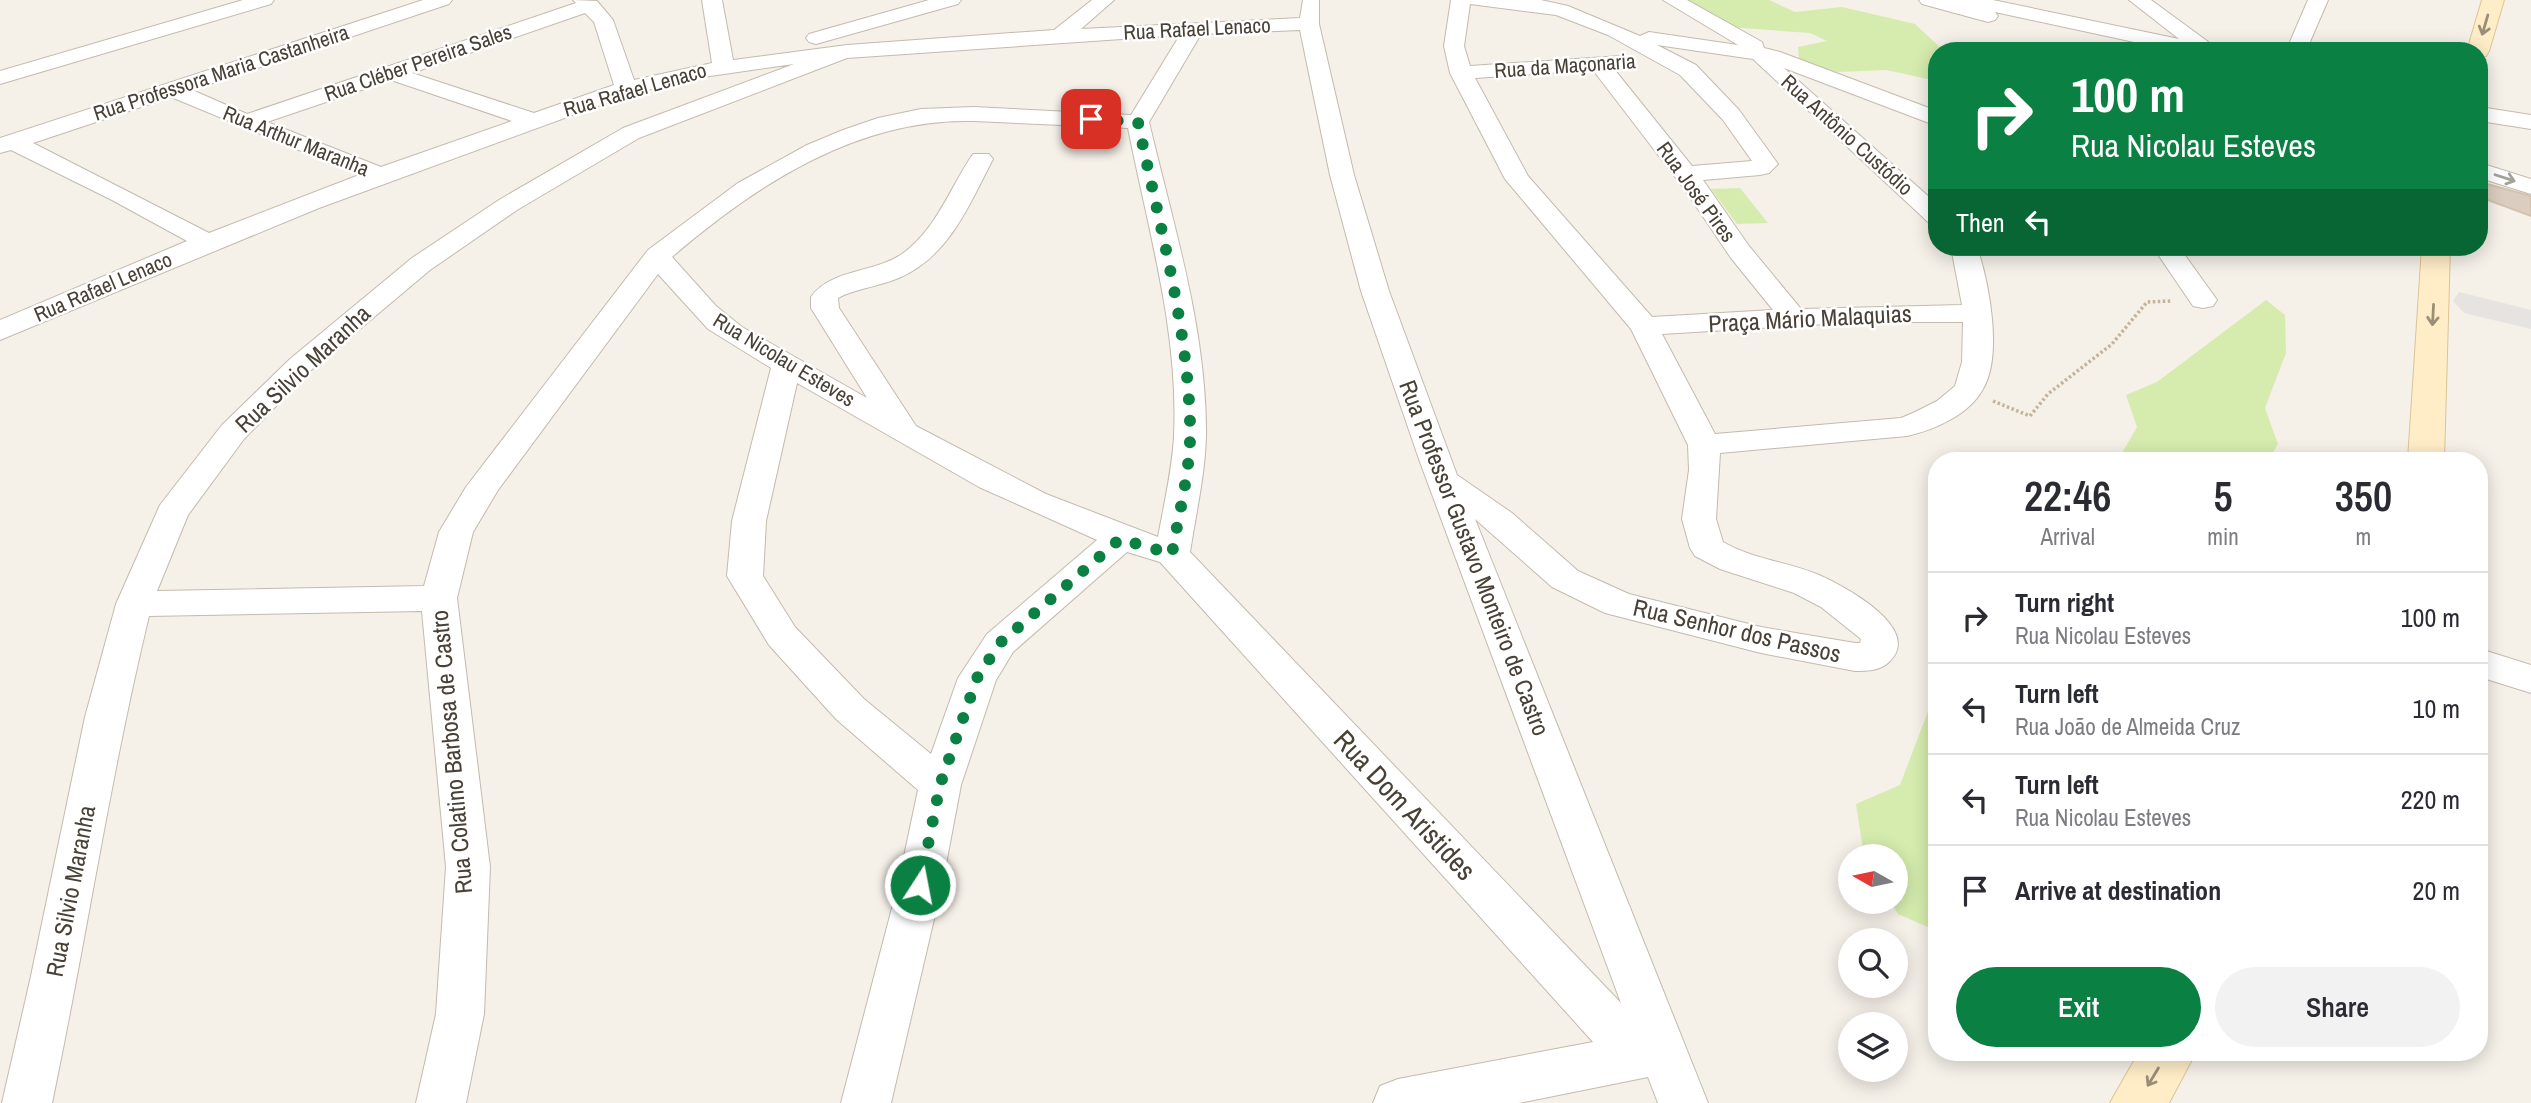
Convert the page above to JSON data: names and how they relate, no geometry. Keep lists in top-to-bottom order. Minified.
{"streets":{"street":["Rua Rafael Lenaco","Rua Cléber Pereira Sales","Rua da Maçonaria","Rua Professora Maria Castanheira","Rua Antônio Custódio","Rua Arthur Maranha","Rua José Pires","Praça Mário Malaquias","Rua Nicolau Esteves","Rua Silvio Maranha","Rua Professor Gustavo Monteiro de Castro","Rua Senhor dos Passos","Rua Colatino Barbosa de Castro","Rua Dom Aristides"]},"crossings":[["Rua Rafael Lenaco","Rua Arthur Maranha"],["Rua Rafael Lenaco","Rua Silvio Maranha"],["Rua Rafael Lenaco","Rua Professor Gustavo Monteiro de Castro"],["Rua Cléber Pereira Sales","Rua Arthur Maranha"],["Rua da Maçonaria","Rua José Pires"],["Rua Professora Maria Castanheira","Rua Arthur Maranha"],["Rua José Pires","Praça Mário Malaquias"],["Rua Nicolau Esteves","Rua Colatino Barbosa de Castro"],["Rua Nicolau Esteves","Rua Dom Aristides"],["Rua Professor Gustavo Monteiro de Castro","Rua Senhor dos Passos"],["Rua Professor Gustavo Monteiro de Castro","Rua Dom Aristides"]],"north":"left","page":{"turn":["100 m","Rua Nicolau Esteves"],"then":"Then","eta":["22:46","Arrival","5","min","350","m"],"list":[{"name":"Turn right","note":"Rua Nicolau Esteves","value":"100 m"},{"name":"Turn left","note":"Rua João de Almeida Cruz","value":"10 m"},{"name":"Turn left","note":"Rua Nicolau Esteves","value":"220 m"},{"name":"Arrive at destination","value":"20 m"}],"buttons":["Exit","Share"]}}
